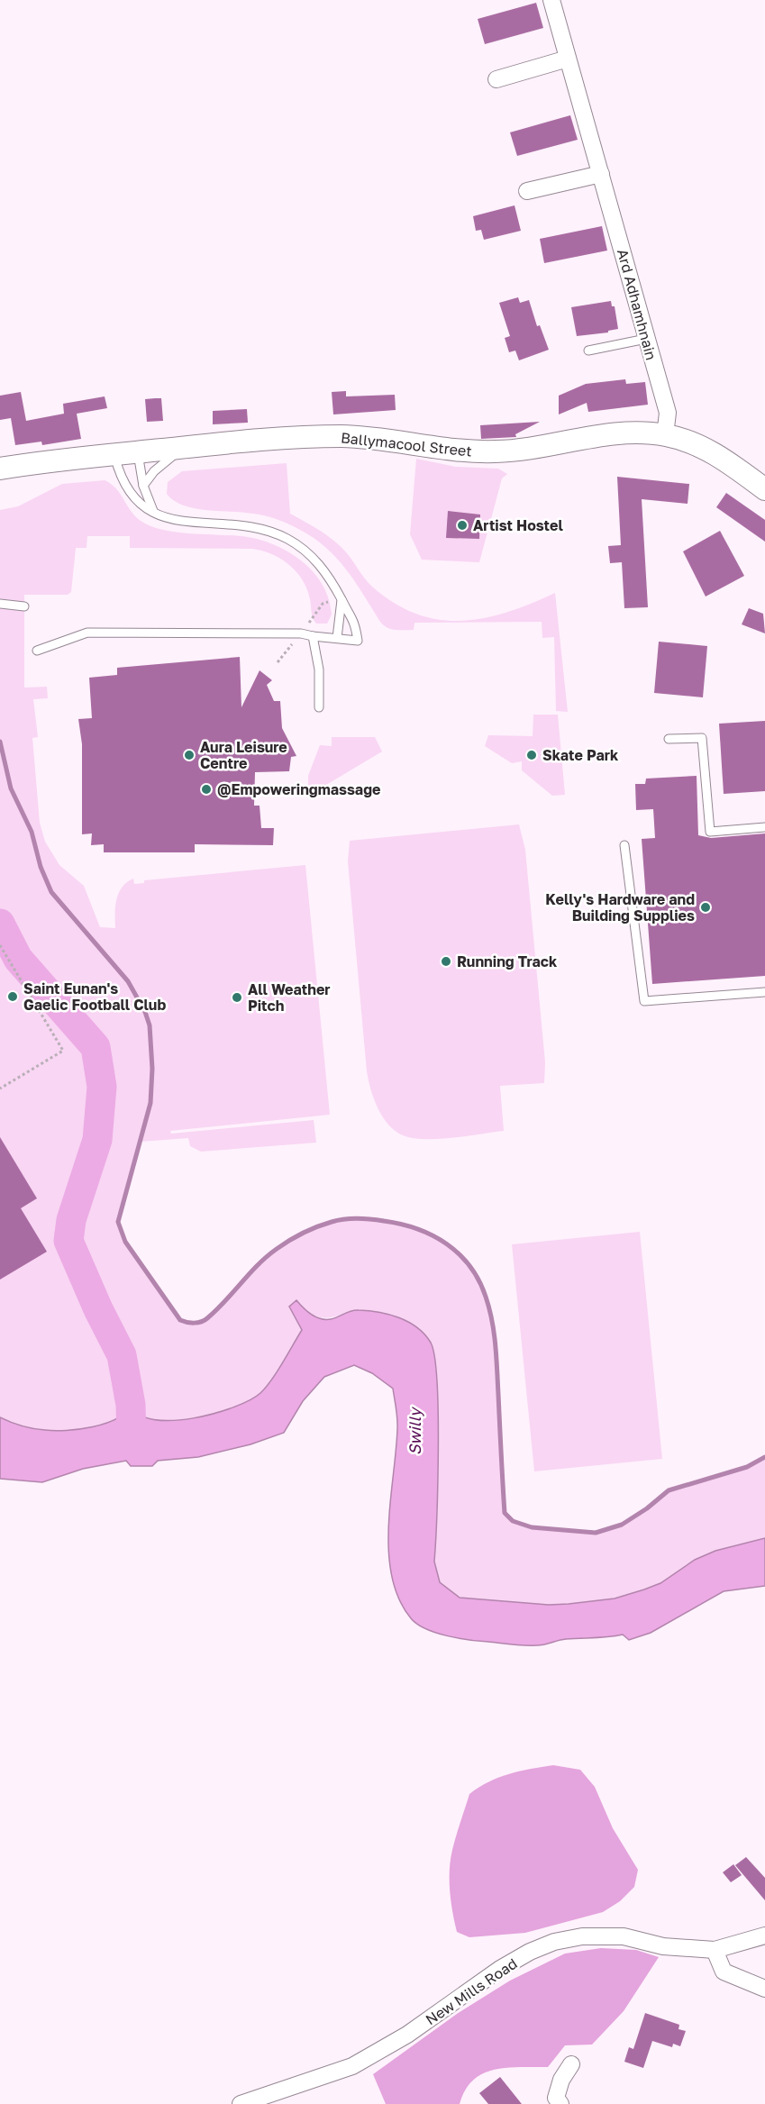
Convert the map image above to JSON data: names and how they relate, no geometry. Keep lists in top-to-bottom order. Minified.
{"streets":{"main road":["Ballymacool Street"],"street":["Ard Adhamhnain","New Mills Road"]},"crossings":[["Ard Adhamhnain","Ballymacool Street"]],"water":["Swilly"],"places":["Artist Hostel","Aura Leisure Centre","Skate Park","@Empoweringmassage","Kelly's Hardware and Building Supplies","Running Track","Saint Eunan's Gaelic Football Club","All Weather Pitch"]}
